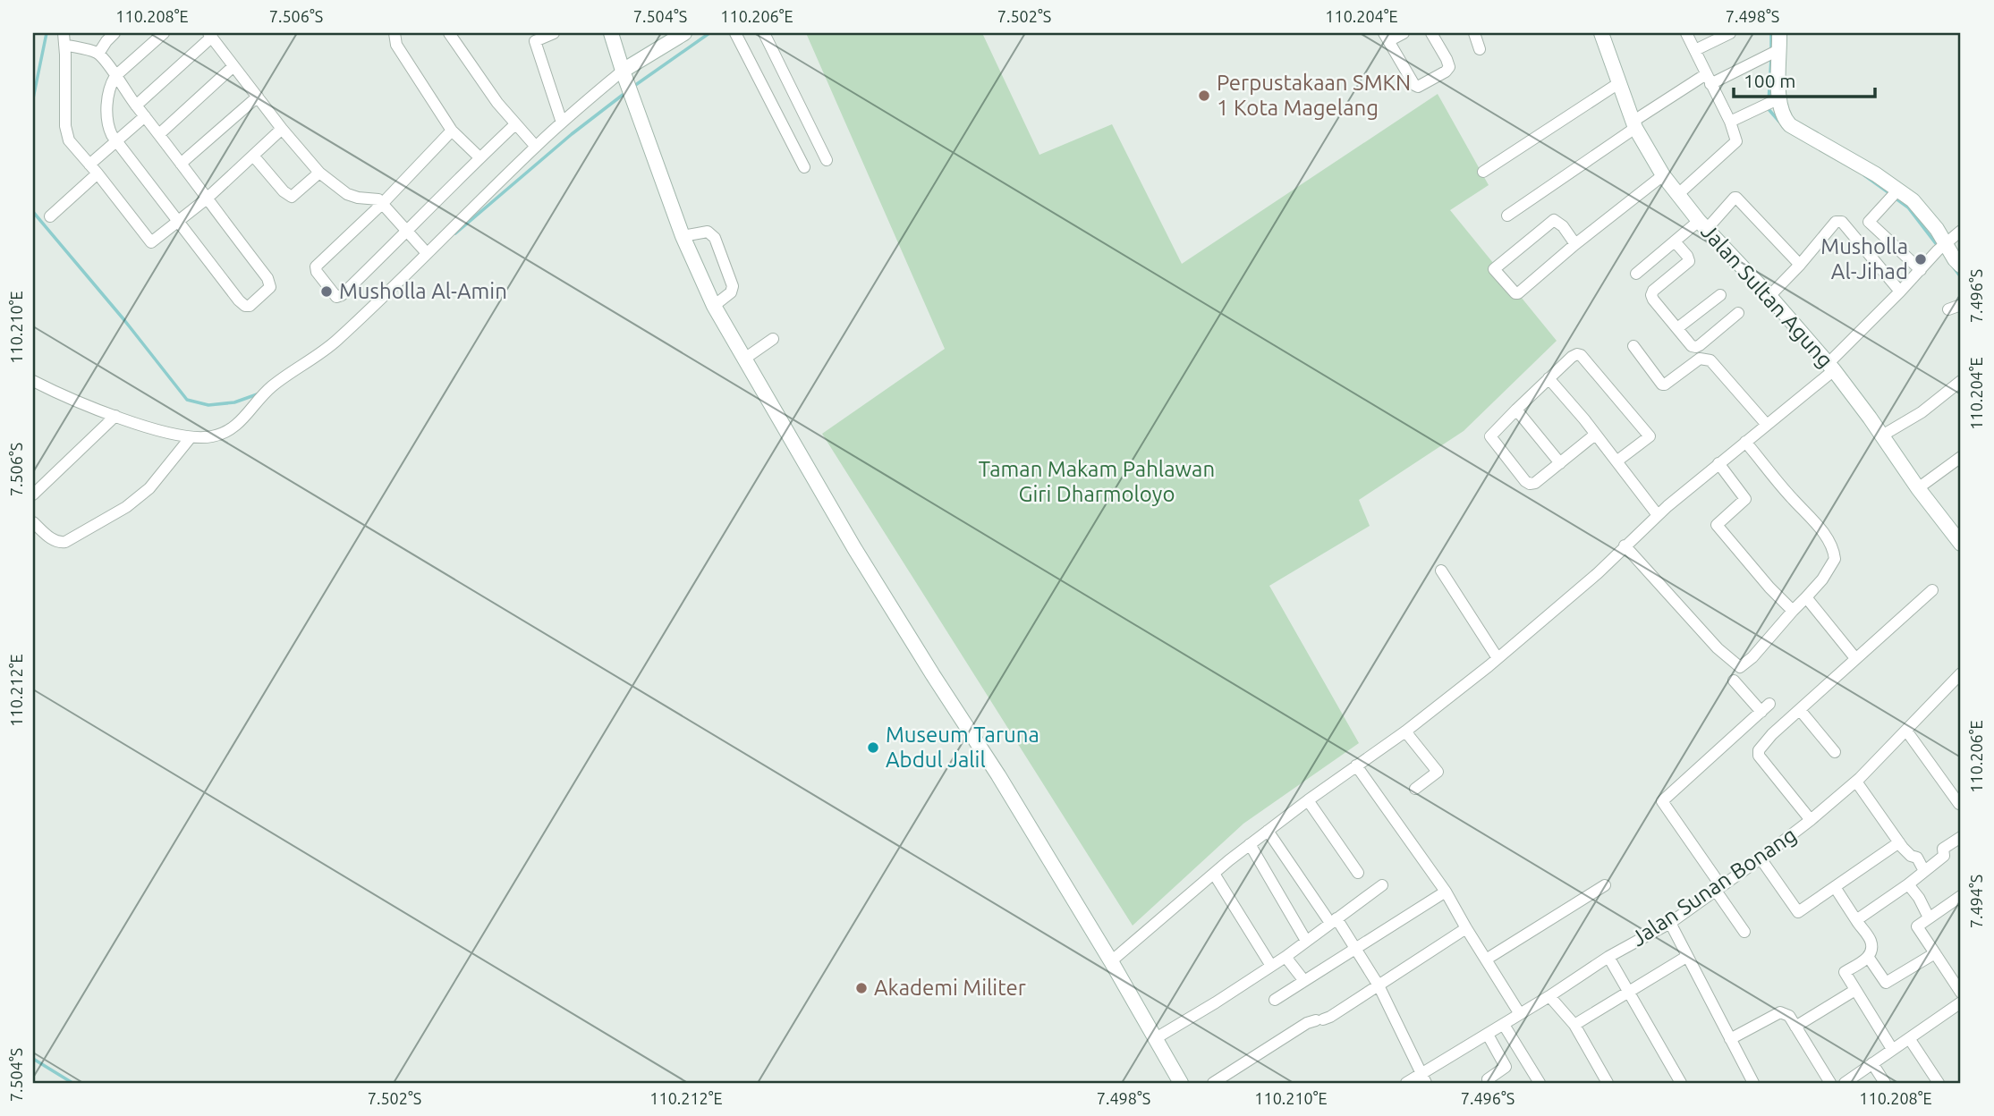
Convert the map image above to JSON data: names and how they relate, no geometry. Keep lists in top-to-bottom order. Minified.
{"streets":{"main road":["Jalan Sultan Agung"],"street":["Jalan Sunan Bonang"]},"parks":["Taman Makam Pahlawan Giri Dharmoloyo"],"places":["Perpustakaan SMKN 1 Kota Magelang","Musholla Al-Jihad","Musholla Al-Amin","Museum Taruna Abdul Jalil","Akademi Militer"],"scale_bar":"100 m","coordinates":["110.208°E","7.506°S","7.504°S","110.206°E","7.502°S","110.204°E","7.498°S","7.496°S","110.210°E","110.212°E","7.494°S"]}
